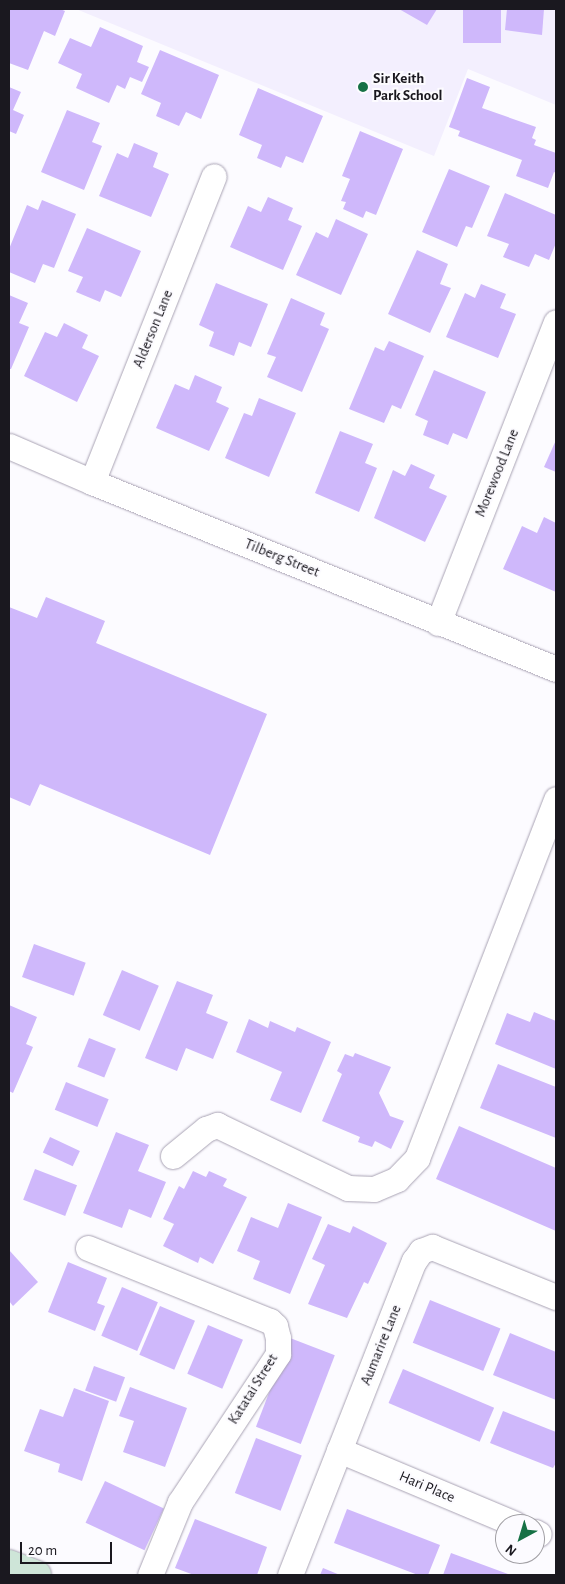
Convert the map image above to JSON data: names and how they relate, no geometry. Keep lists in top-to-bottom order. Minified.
{"streets":{"street":["Alderson Lane","Morewood Lane","Tilberg Street","Aumarire Lane","Katatai Street","Hari Place"]},"crossings":[["Alderson Lane","Tilberg Street"],["Morewood Lane","Tilberg Street"],["Aumarire Lane","Hari Place"]],"places":["Sir Keith Park School"],"scale_bar":"20 m","north":"bottom left"}
